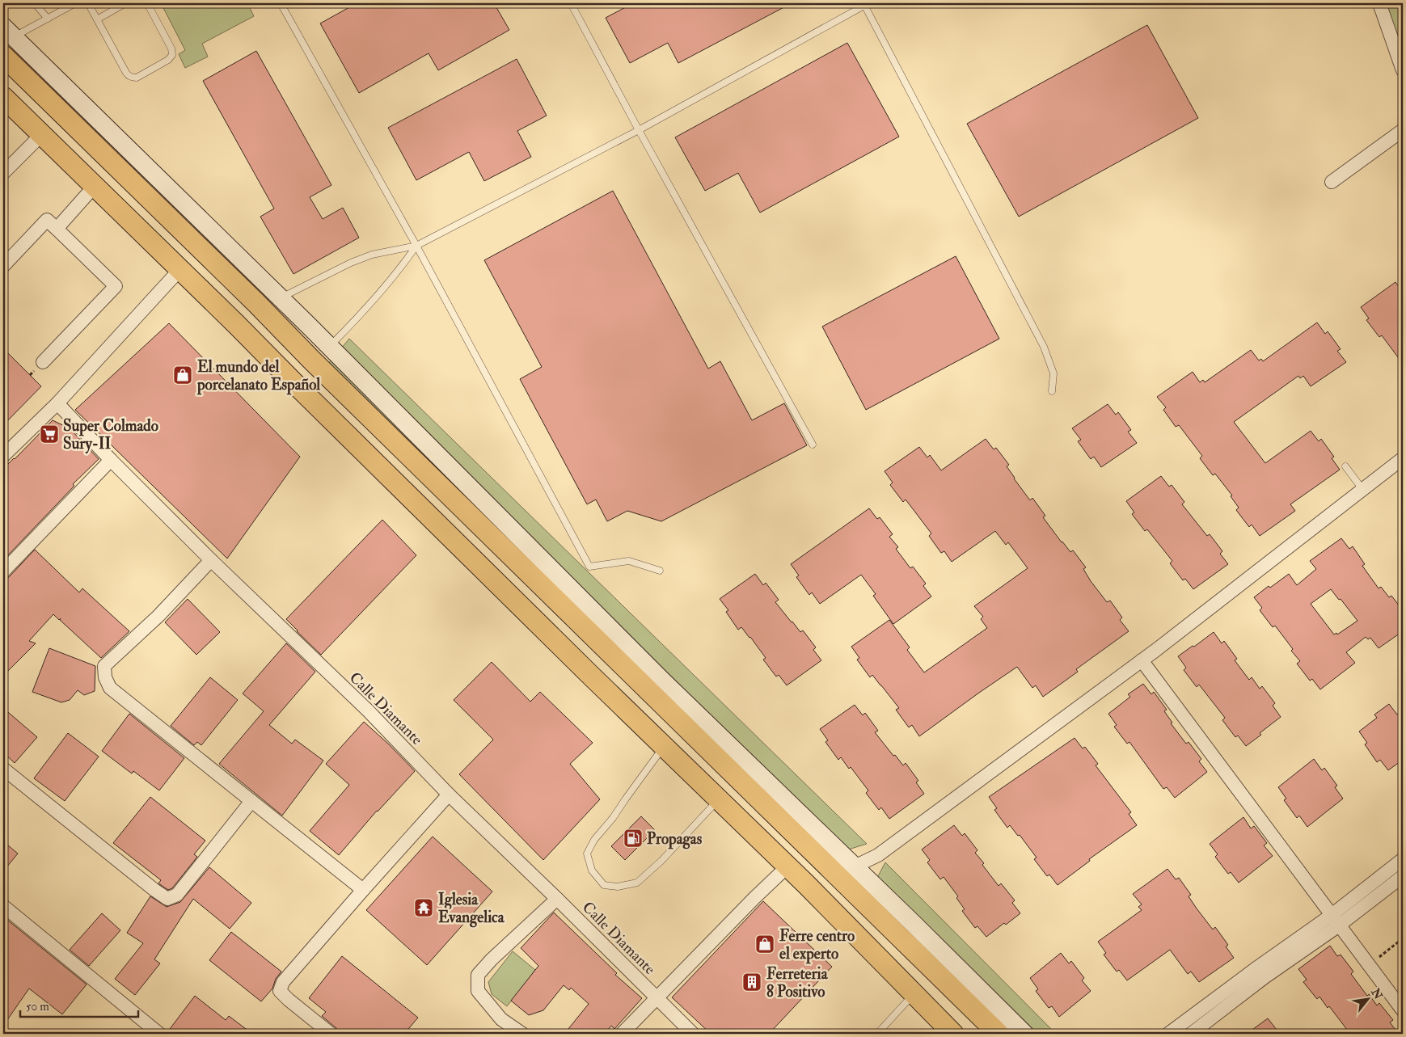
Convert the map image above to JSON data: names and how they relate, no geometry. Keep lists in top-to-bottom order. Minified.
{"streets":{"street":["Calle Diamante"]},"places":{"shop":["El mundo del porcelanato Español","Ferre centro el experto"],"supermarket":["Super Colmado Sury-II"],"fuel station":["Propagas"],"temple":["Iglesia Evangelica"],"building":["Ferreteria 8 Positivo"]},"scale_bar":"50 m","north":"top right"}
